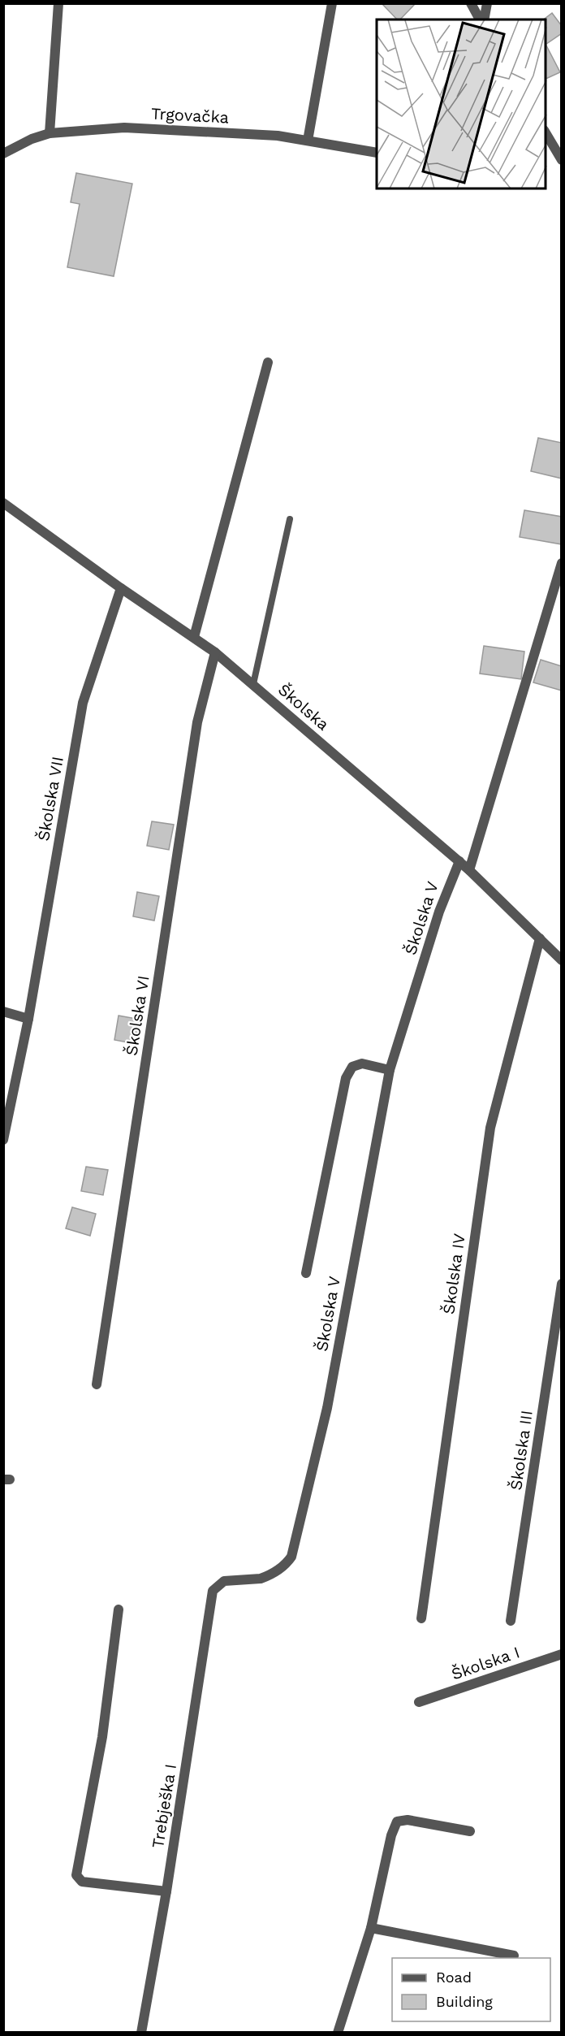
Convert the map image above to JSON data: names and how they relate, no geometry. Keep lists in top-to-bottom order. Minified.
{"streets":{"street":["Trgovačka","Školska","Školska VII","Školska V","Školska VI","Školska IV","Školska III","Školska I","Trebješka I"]},"crossings":[["Školska","Školska VII"],["Školska","Školska V"],["Školska","Školska VI"],["Školska","Školska IV"],["Školska V","Trebješka I"]],"legend":["Road","Building"]}
